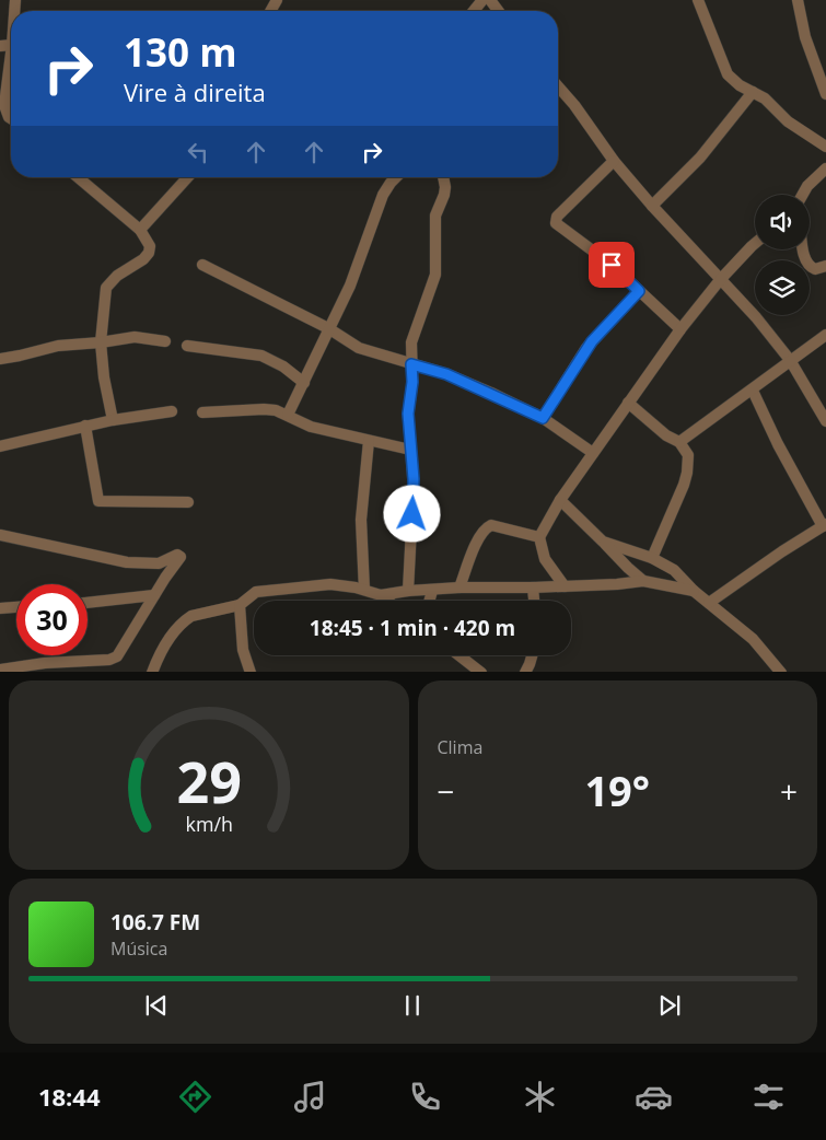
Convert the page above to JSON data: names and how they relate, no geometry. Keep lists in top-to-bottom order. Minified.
{"page":{"turn":["130 m","Vire à direita"],"limit":"30","trip":"18:45 · 1 min · 420 m","tile":"Clima","heat":["−","19°","+"],"song":["106.7 FM","Música"],"tabs":"18:44","gauge":["29","km/h"]}}
